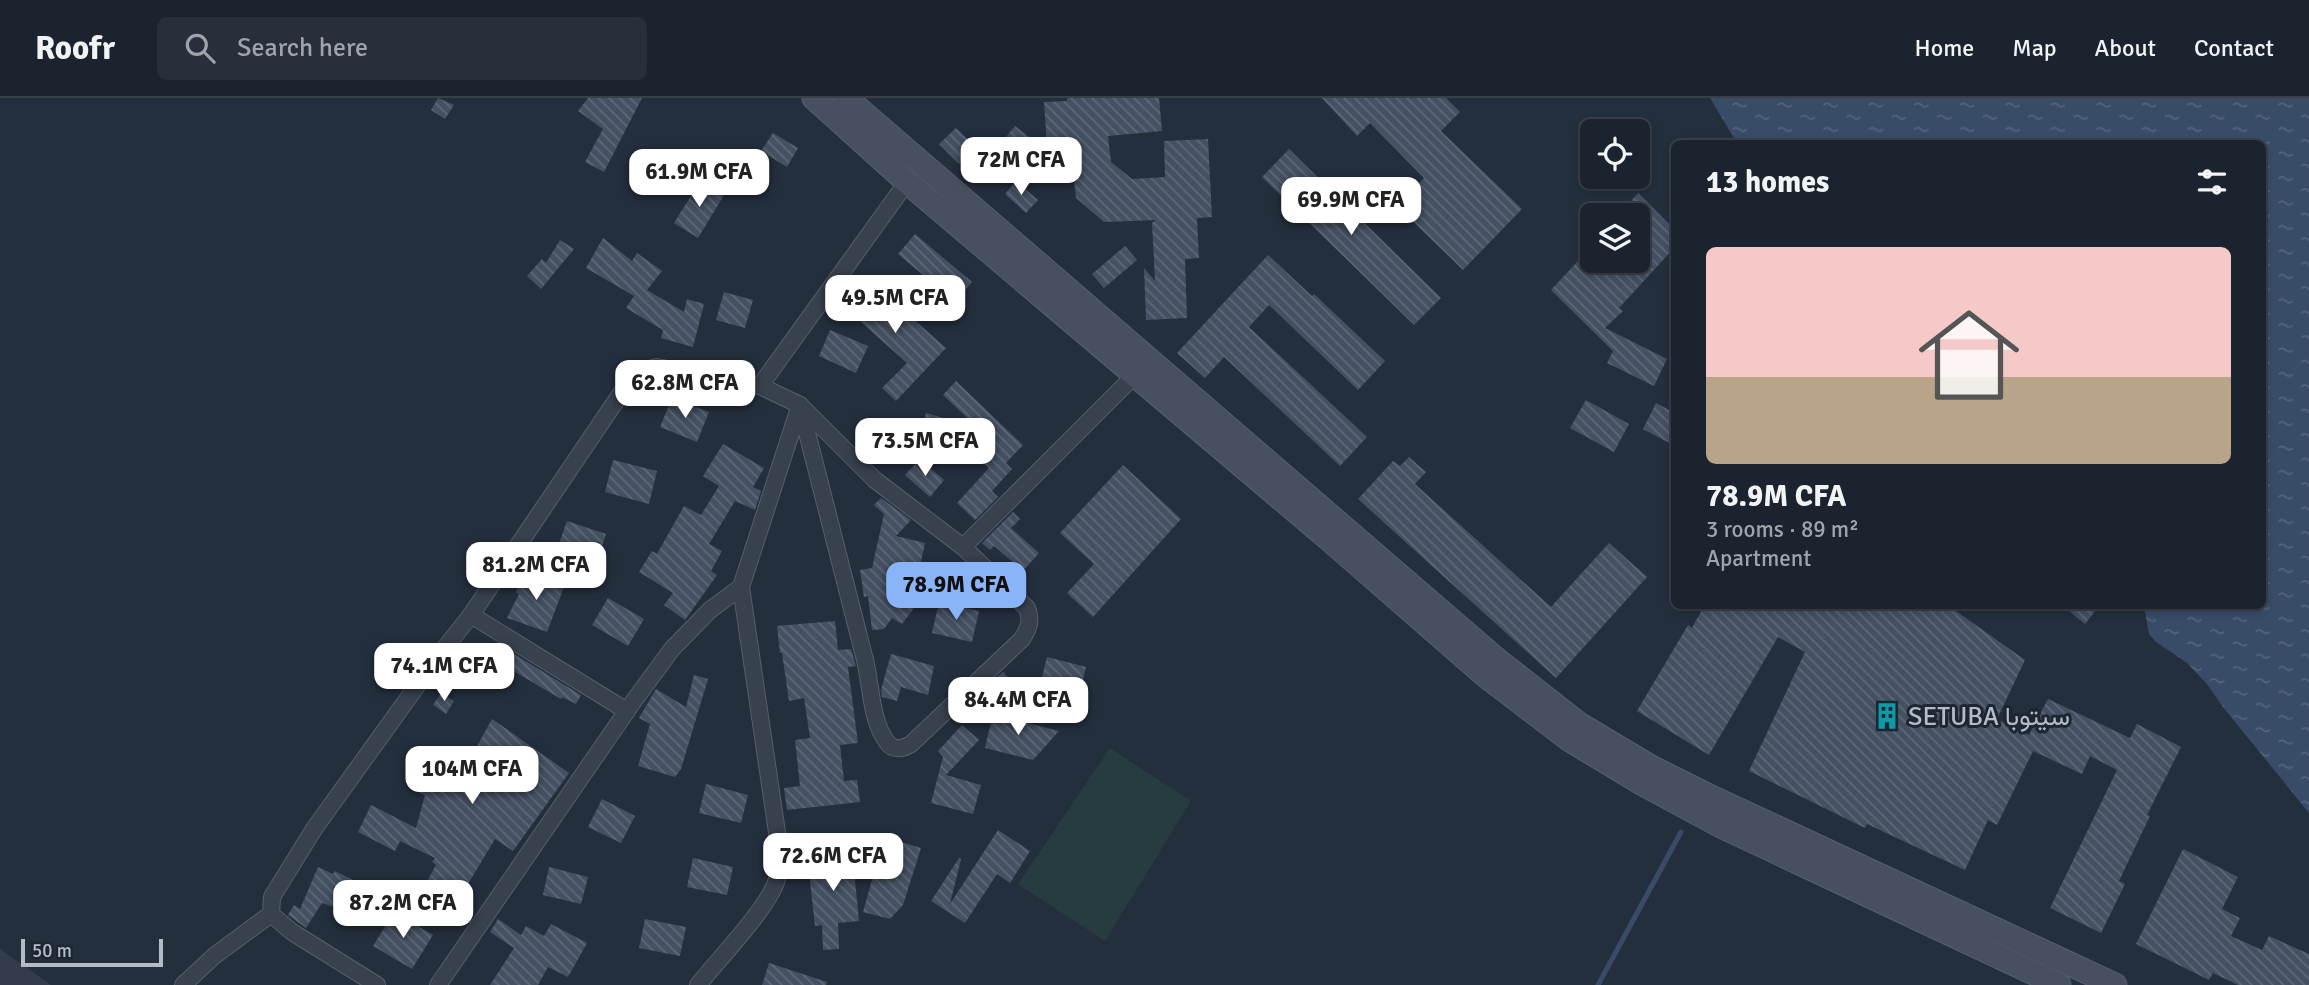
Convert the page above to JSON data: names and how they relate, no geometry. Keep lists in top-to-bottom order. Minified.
{"places":{"building":["SETUBA سيتوبا"]},"scale_bar":"50 m","page":{"header":"Roofr","search":"Search here","nav":["Home","Map","About","Contact"],"price":["72M CFA","61.9M CFA","69.9M CFA","49.5M CFA","62.8M CFA","73.5M CFA","81.2M CFA","78.9M CFA","74.1M CFA","84.4M CFA","104M CFA","72.6M CFA","87.2M CFA"],"heading":"13 homes","list":[{"name":"78.9M CFA","note":"3 rooms · 89 m² · Apartment"}],"scale":"50 m"}}
